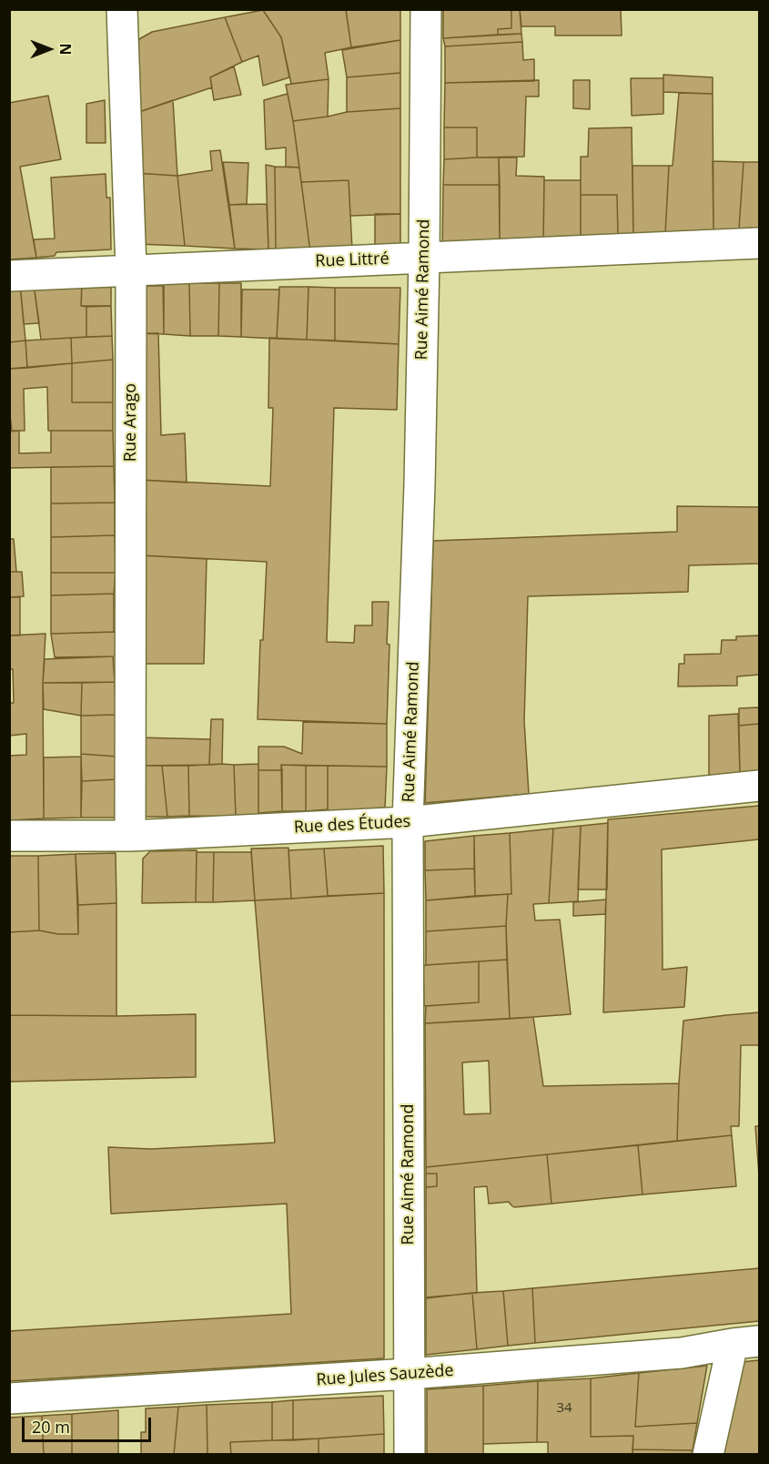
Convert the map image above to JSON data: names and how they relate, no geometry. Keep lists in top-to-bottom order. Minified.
{"streets":{"street":["Rue Littré","Rue Aimé Ramond","Rue Arago","Rue des Études","Rue Jules Sauzède"]},"crossings":[["Rue Littré","Rue Aimé Ramond"],["Rue Littré","Rue Arago"],["Rue Aimé Ramond","Rue des Études"],["Rue Aimé Ramond","Rue Jules Sauzède"],["Rue Arago","Rue des Études"]],"house_numbers":["34"],"scale_bar":"20 m","north":"right"}
